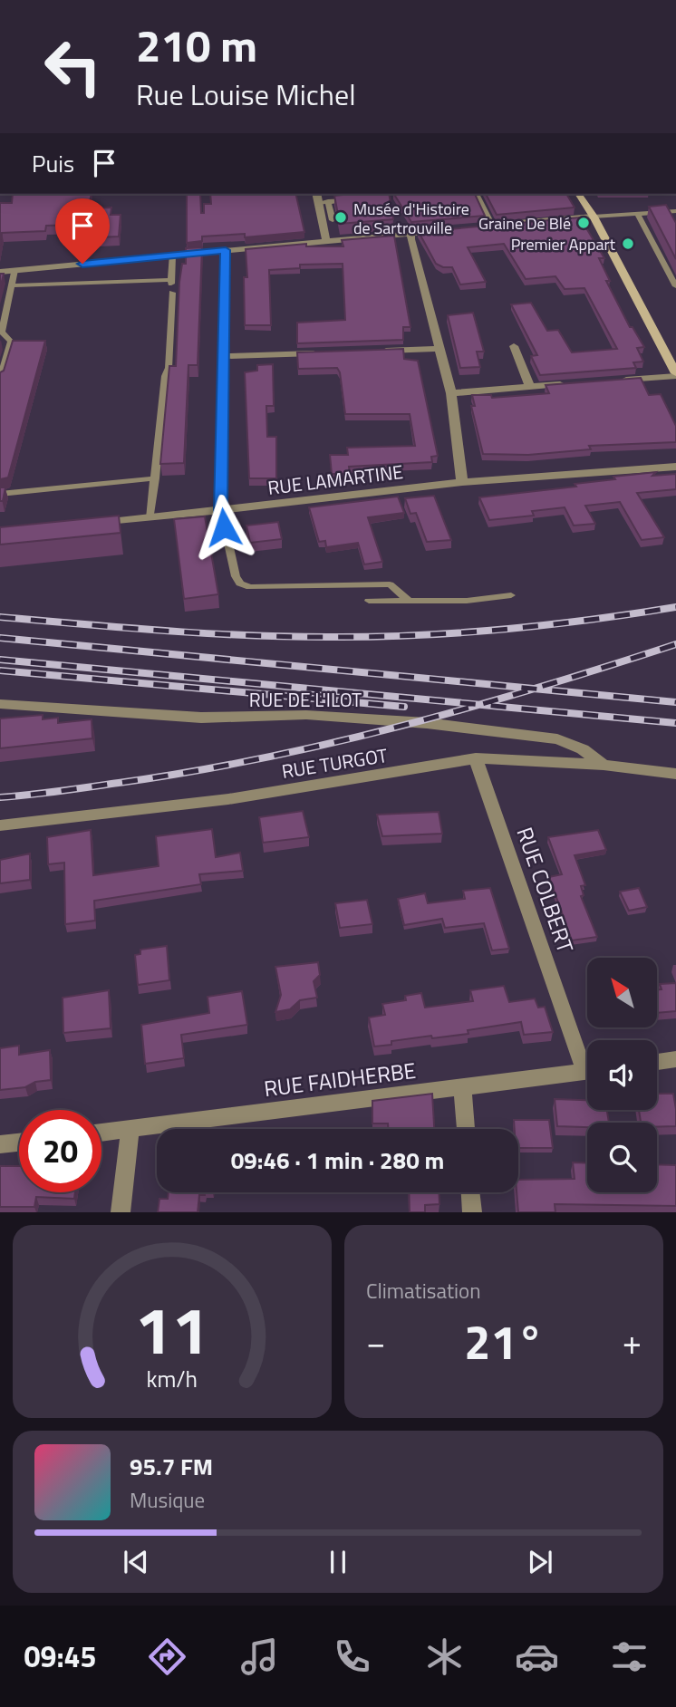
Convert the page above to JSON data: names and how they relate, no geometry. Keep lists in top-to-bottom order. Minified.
{"streets":{"street":["RUE LAMARTINE","RUE DE L'ILOT","RUE TURGOT","RUE COLBERT","RUE FAIDHERBE"]},"crossings":[["RUE DE L'ILOT","RUE TURGOT"],["RUE TURGOT","RUE COLBERT"]],"places":["Musée d'Histoire de Sartrouville","Graine De Blé","Premier Appart"],"north":"top left","page":{"turn":["210 m","Rue Louise Michel"],"then":"Puis","limit":"20","trip":"09:46 · 1 min · 280 m","tile":"Climatisation","heat":["−","21°","+"],"song":["95.7 FM","Musique"],"tabs":"09:45","gauge":["11","km/h"]}}
